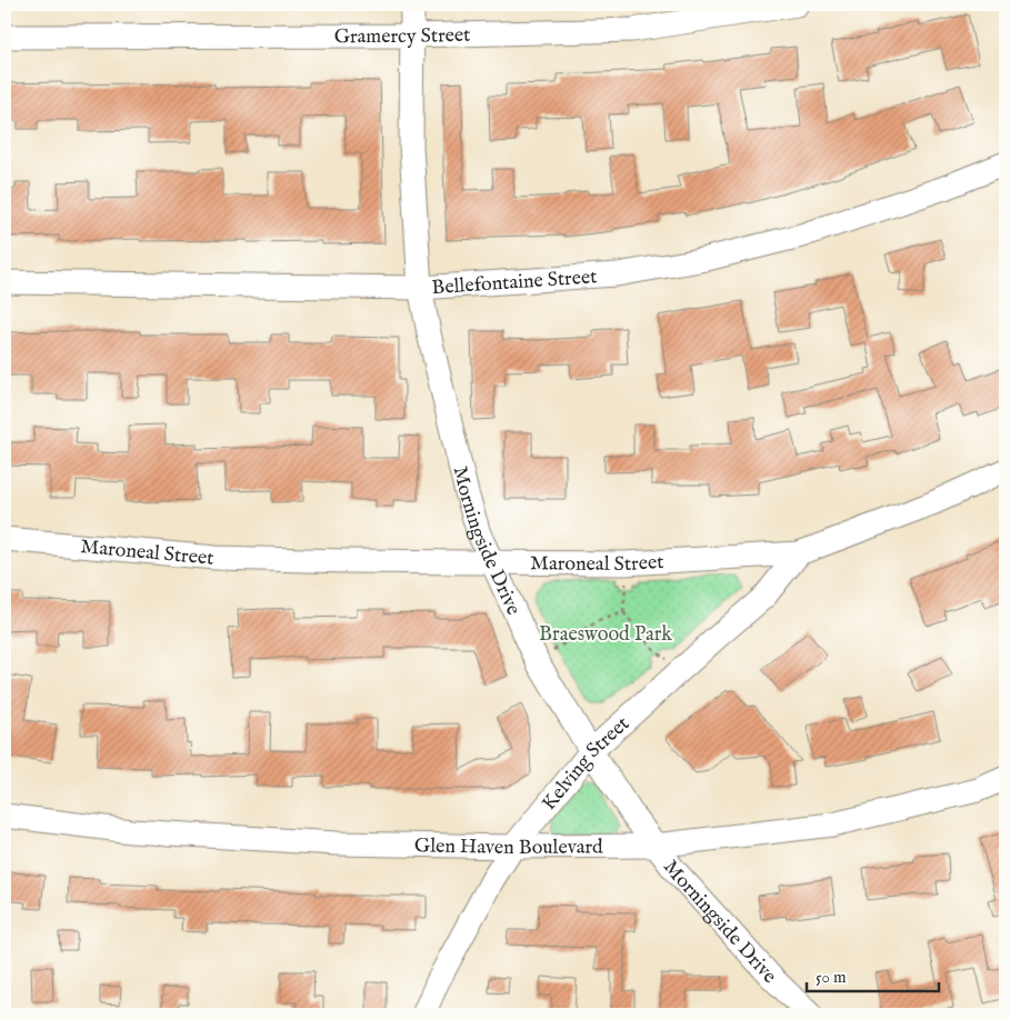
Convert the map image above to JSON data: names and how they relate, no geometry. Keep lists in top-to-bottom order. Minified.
{"streets":{"street":["Gramercy Street","Bellefontaine Street","Morningside Drive","Maroneal Street","Kelving Street","Glen Haven Boulevard"]},"crossings":[["Gramercy Street","Morningside Drive"],["Bellefontaine Street","Morningside Drive"],["Morningside Drive","Maroneal Street"],["Morningside Drive","Kelving Street"],["Morningside Drive","Glen Haven Boulevard"],["Maroneal Street","Kelving Street"],["Kelving Street","Glen Haven Boulevard"]],"parks":["Braeswood Park"],"scale_bar":"50 m"}
